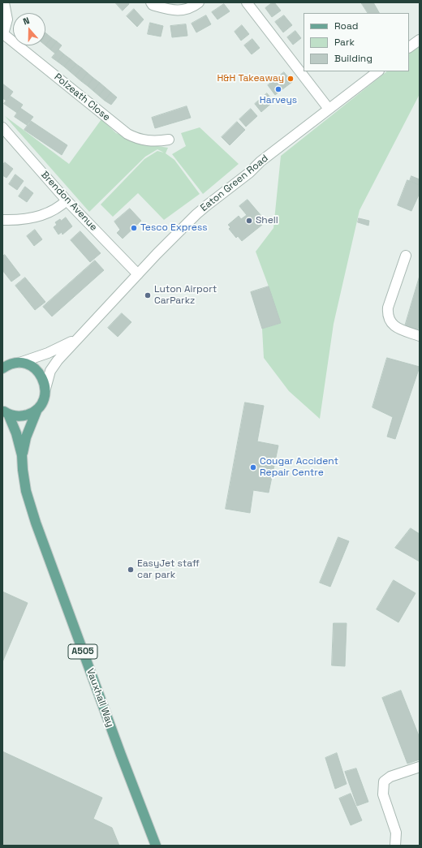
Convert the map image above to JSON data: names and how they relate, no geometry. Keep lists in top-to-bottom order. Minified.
{"streets":{"main road":["A505","Vauxhall Way"],"street":["Polzeath Close","Eaton Green Road","Brendon Avenue"]},"crossings":[["Eaton Green Road","Brendon Avenue"],["Eaton Green Road","Vauxhall Way"]],"places":["H&H Takeaway","Harveys","Shell","Tesco Express","Luton Airport CarParkz","Cougar Accident Repair Centre","EasyJet staff car park"],"legend":["Road","Park","Building"],"north":"top"}
